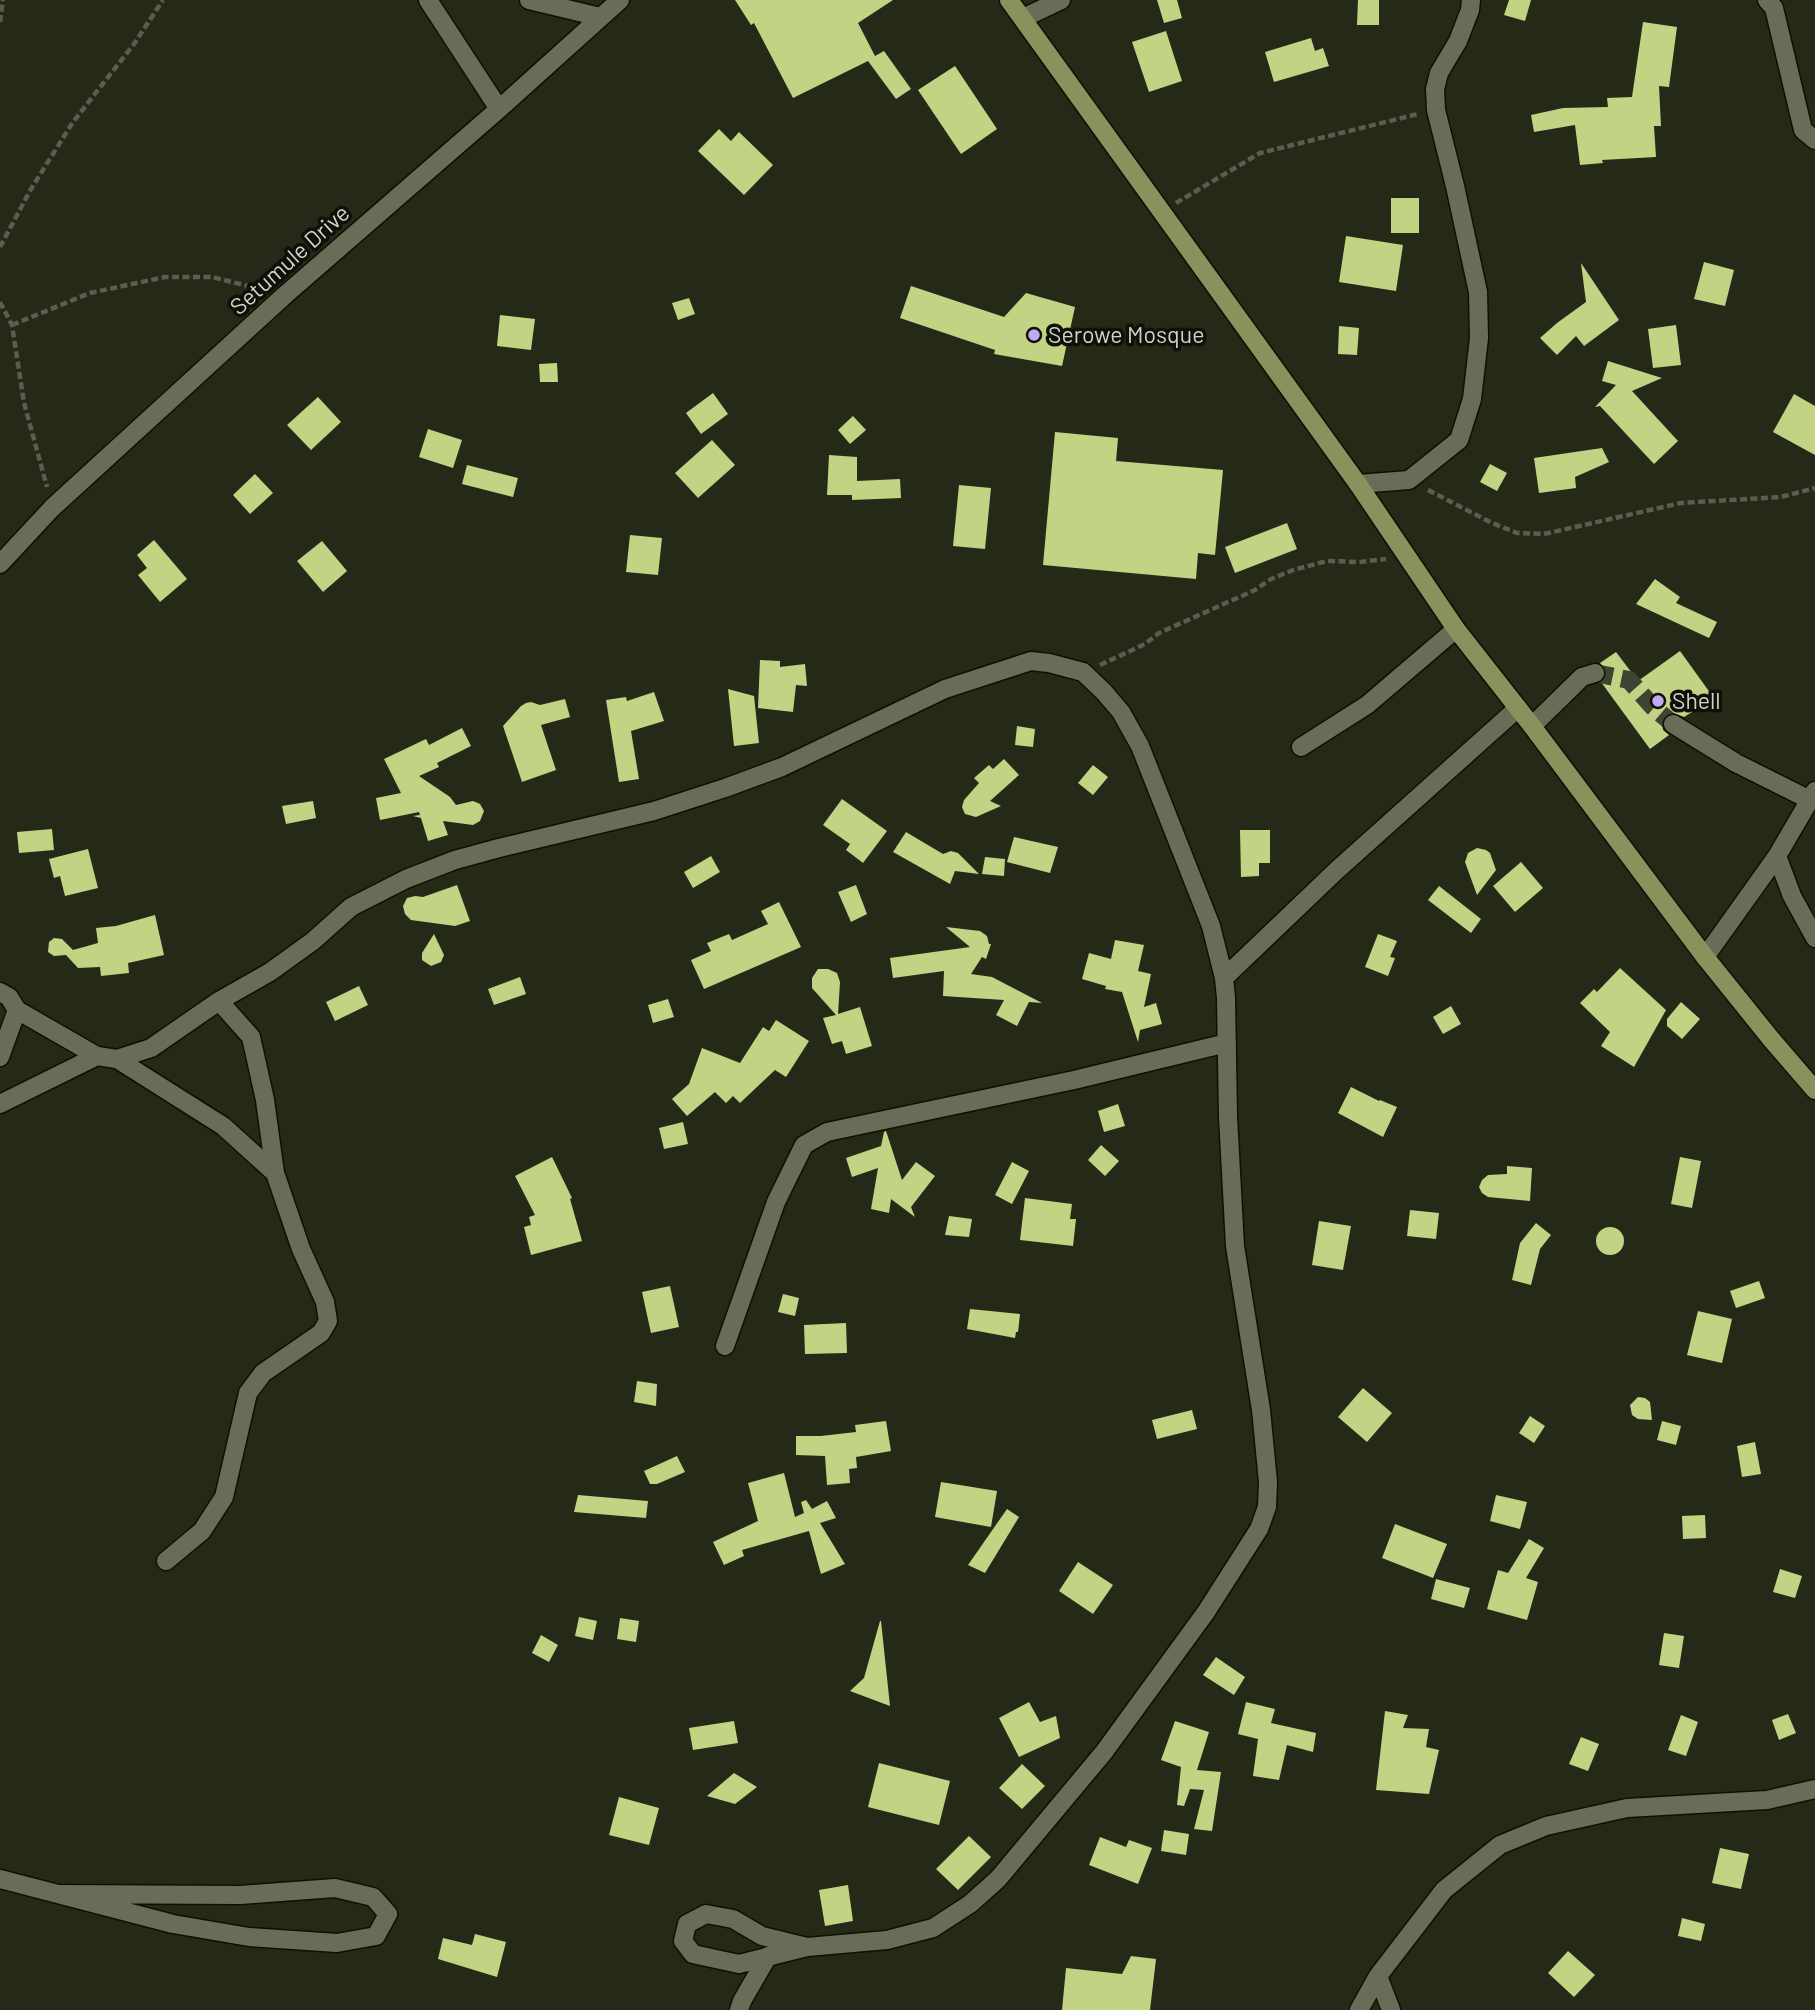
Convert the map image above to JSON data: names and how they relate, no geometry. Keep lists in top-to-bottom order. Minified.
{"streets":{"street":["Setumule Drive"]},"places":["Serowe Mosque","Shell"]}
